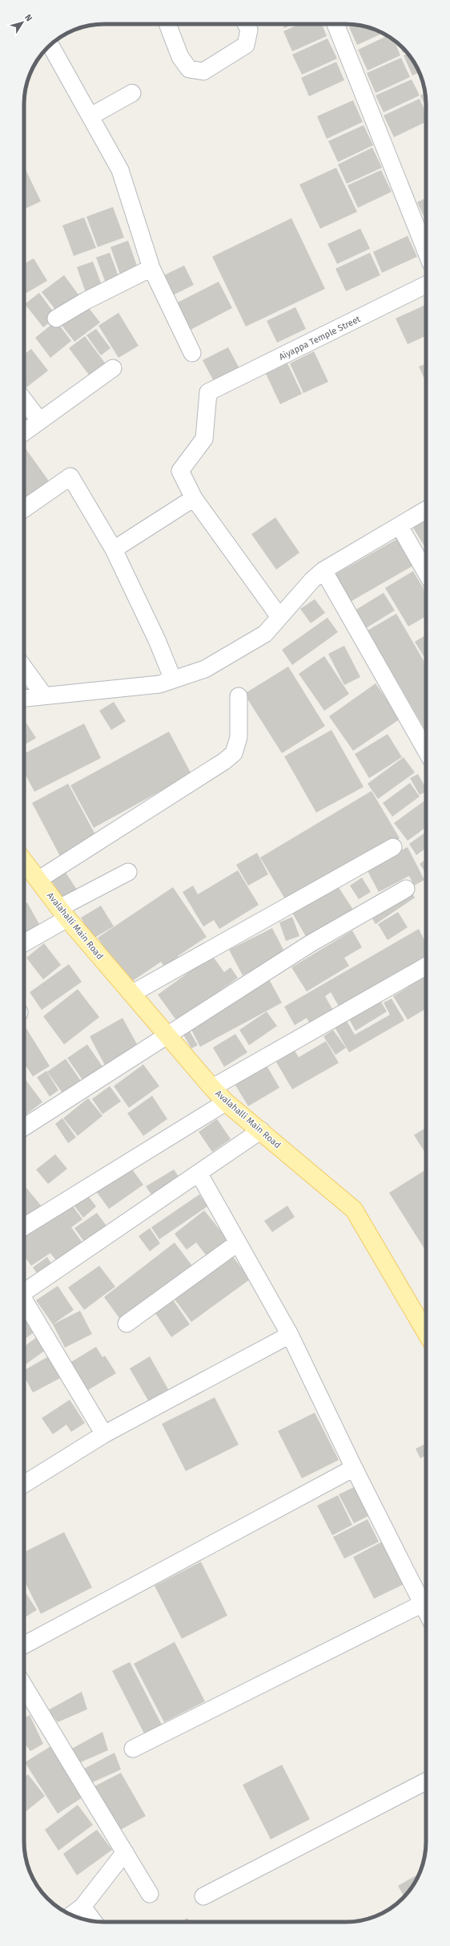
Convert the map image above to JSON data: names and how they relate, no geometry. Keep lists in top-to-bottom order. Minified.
{"streets":{"main road":["Avalahalli Main Road"],"street":["Aiyappa Temple Street"]},"north":"top right"}
